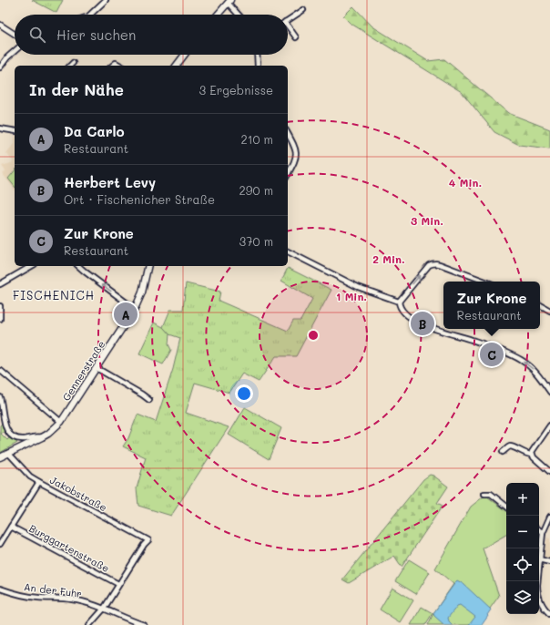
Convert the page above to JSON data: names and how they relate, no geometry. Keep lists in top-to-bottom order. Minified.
{"streets":{"street":["Gennerstraße","Jakobstraße","Burggartenstraße","An der Fuhr"]},"crossings":[["Gennerstraße","Jakobstraße"],["Jakobstraße","Burggartenstraße"]],"districts":["FISCHENICH"],"page":{"search":"Hier suchen","heading":["In der Nähe","3 Ergebnisse"],"list":[{"mark":"A","name":"Da Carlo","note":"Restaurant","value":"210 m"},{"mark":"B","name":"Herbert Levy","note":"Ort · Fischenicher Straße","value":"290 m"},{"mark":"C","name":"Zur Krone","note":"Restaurant","value":"370 m"}],"popup":["Zur Krone","Restaurant"],"pins":["A","B","C"],"map_buttons":["+","−"]},"rings":["4 Min.","3 Min.","2 Min.","1 Min."]}
